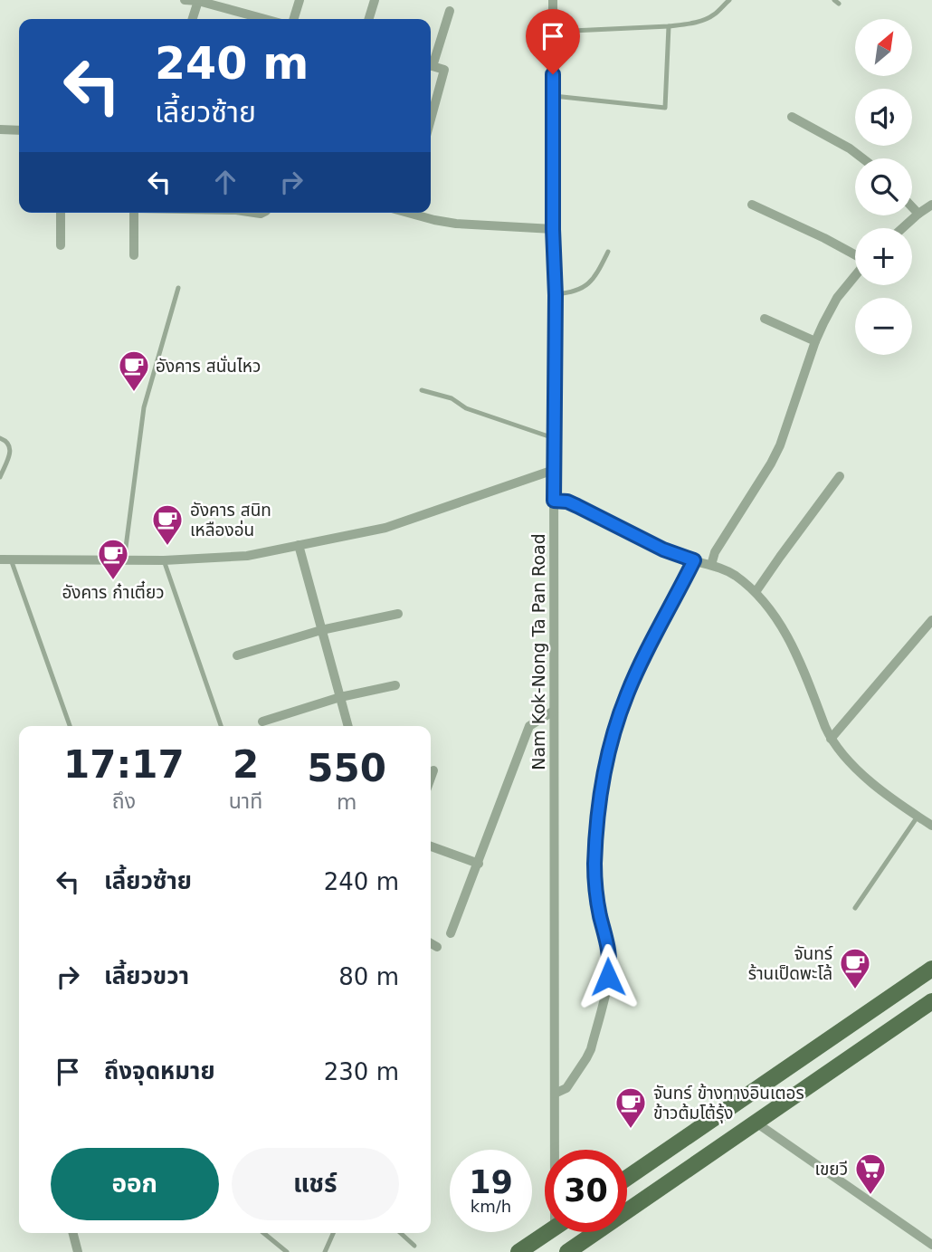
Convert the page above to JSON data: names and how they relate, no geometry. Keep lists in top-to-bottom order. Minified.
{"streets":{"street":["Nam Kok-Nong Ta Pan Road"]},"places":{"cafe":["อังคาร สนั่นไหว","อังคาร สนิท เหลืองอ่น","อังคาร ก๋าเตี๋ยว","จันทร์ ร้านเป็ดพะโล้","จันทร์ ข้างทางอินเตอร ข้าวต้มโต้รุ้ง"],"supermarket":["เขยวี"]},"north":"top right","page":{"map_buttons":["+","−"],"turn":["240 m","เลี้ยวซ้าย"],"eta":["17:17","ถึง","2","นาที","550","m"],"list":[{"name":"เลี้ยวซ้าย","value":"240 m"},{"name":"เลี้ยวขวา","value":"80 m"},{"name":"ถึงจุดหมาย","value":"230 m"}],"buttons":["ออก","แชร์"],"speed":"19 km/h","limit":"30"}}
